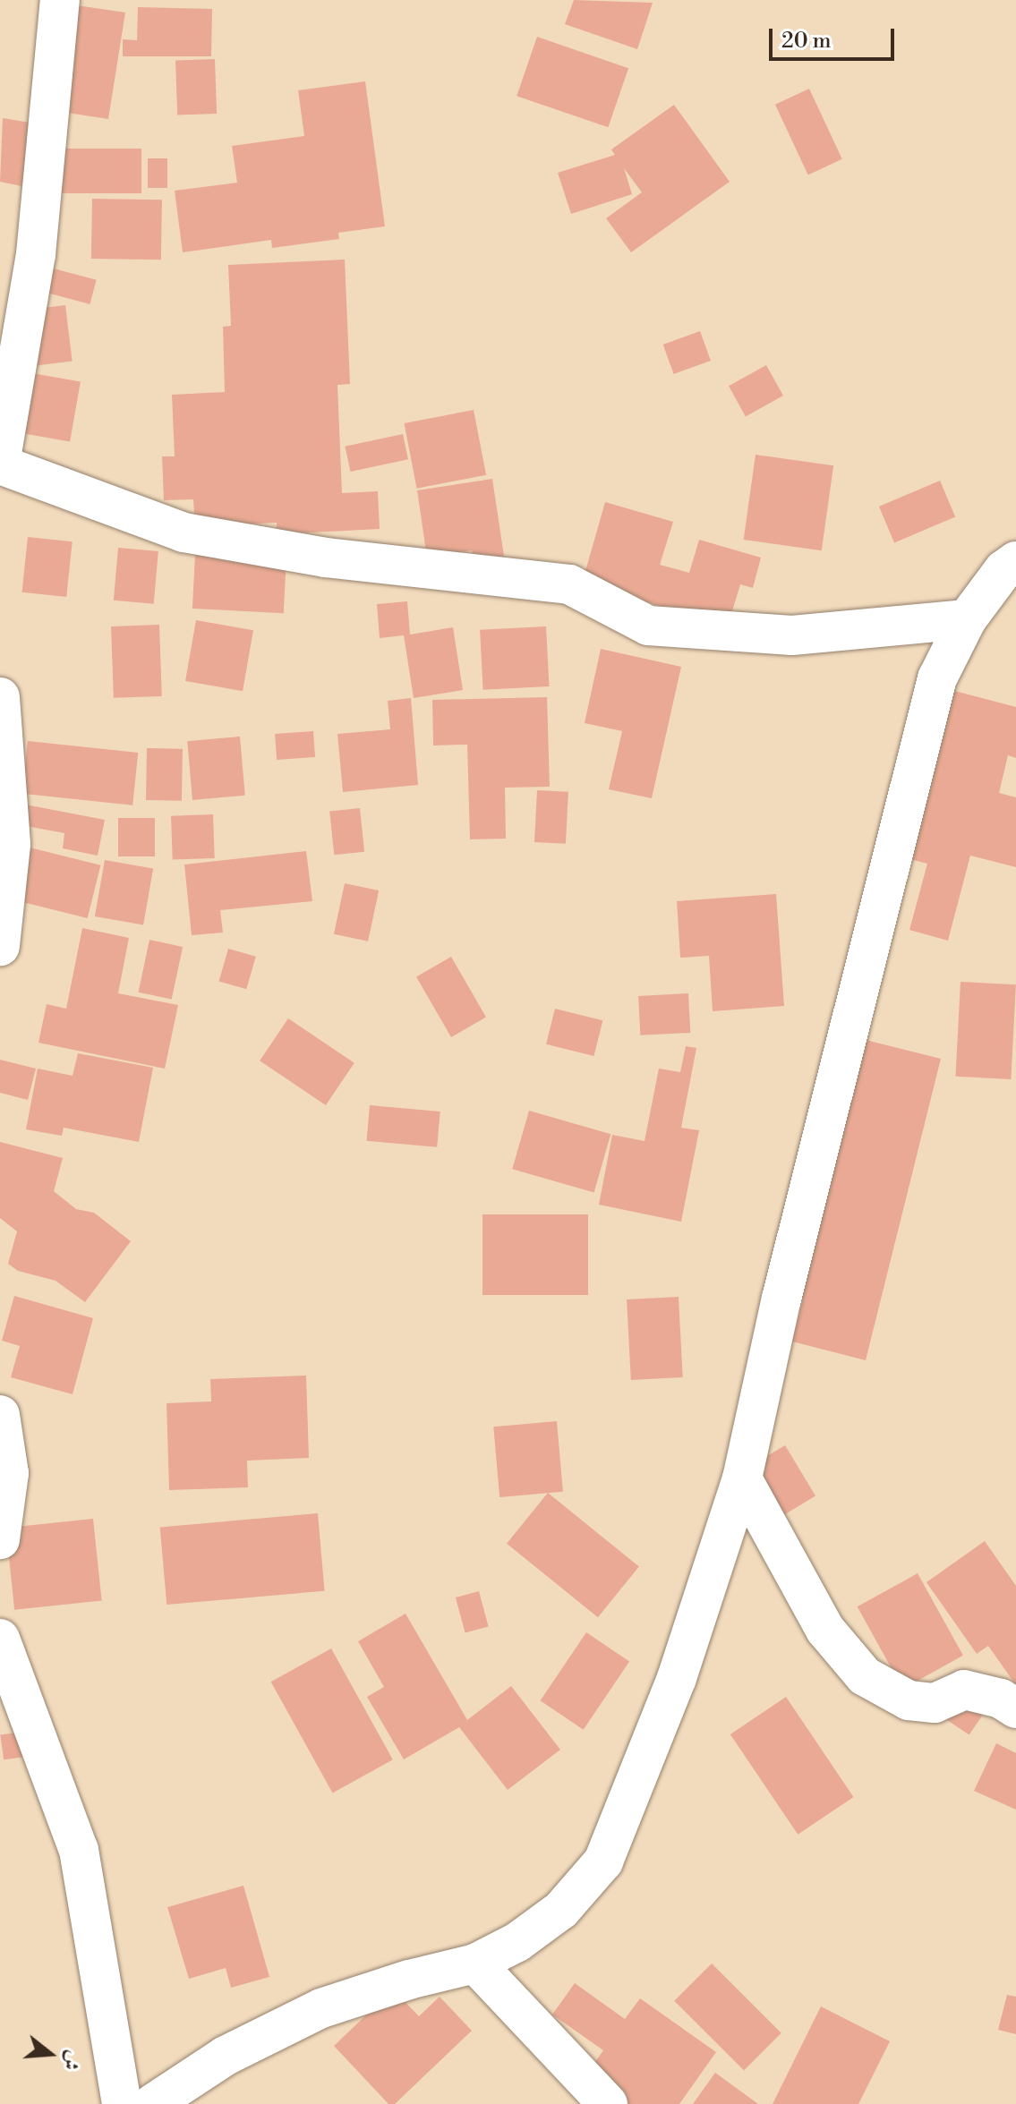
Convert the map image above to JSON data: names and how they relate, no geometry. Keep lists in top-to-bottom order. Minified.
{"scale_bar":"20 m","north":"right"}
